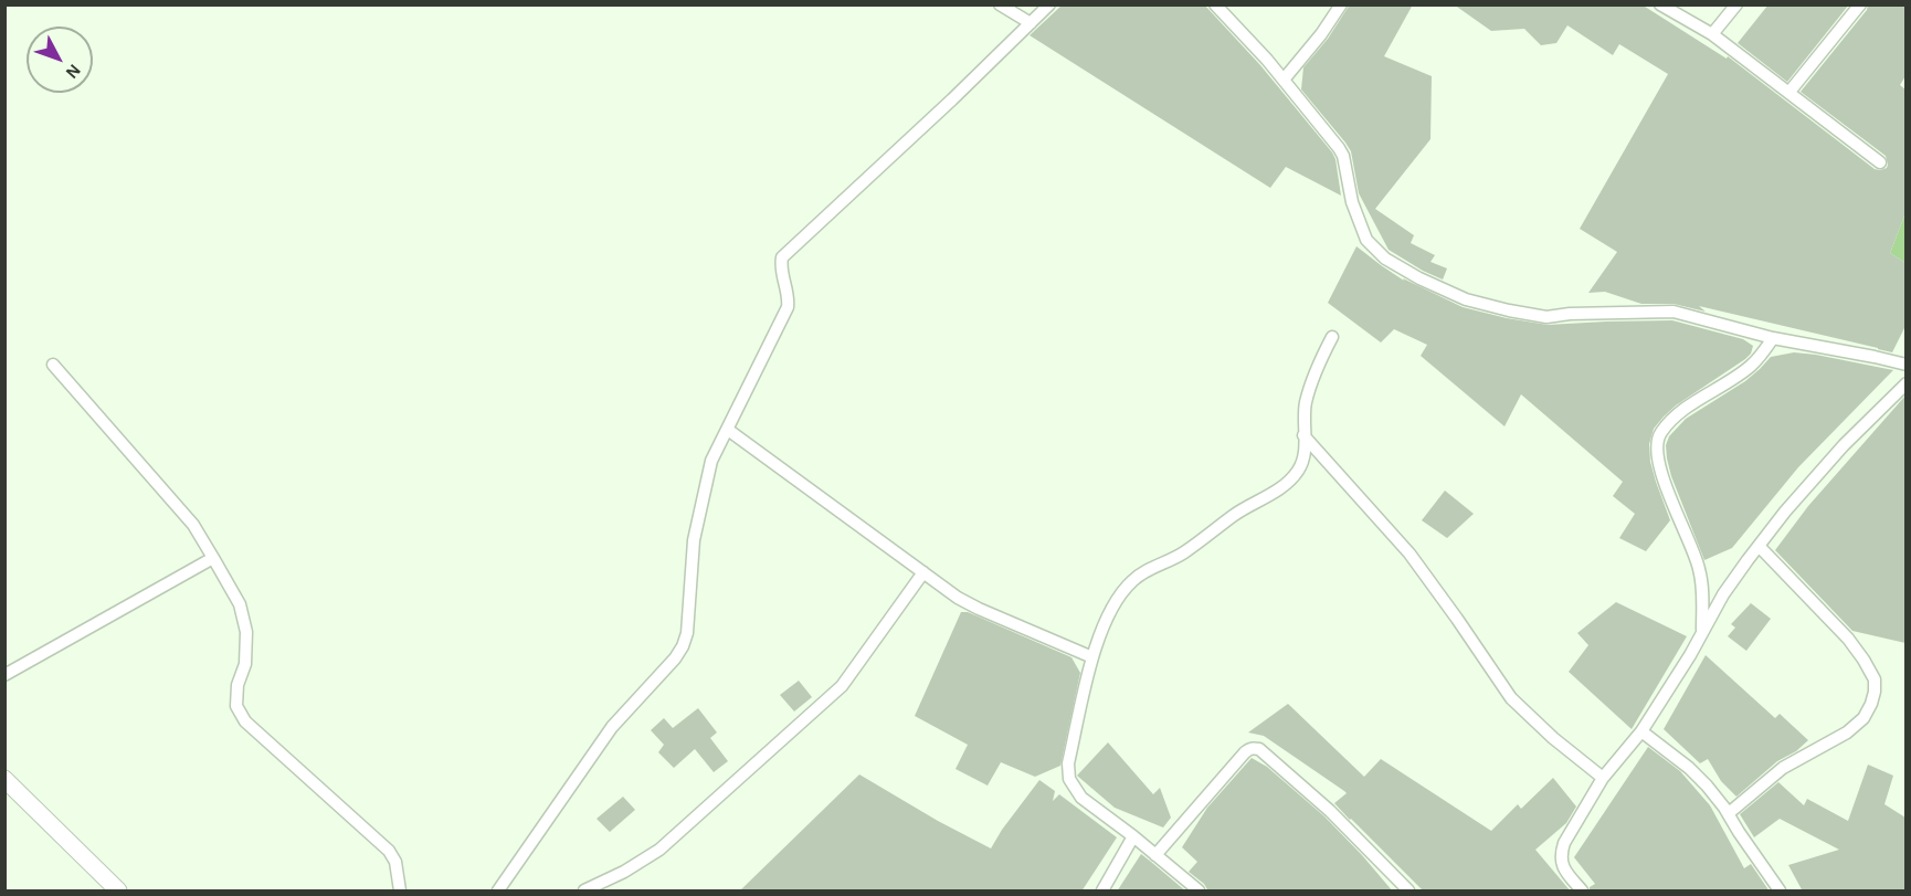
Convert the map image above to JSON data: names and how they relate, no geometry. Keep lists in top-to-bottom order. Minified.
{"north":"bottom right"}
